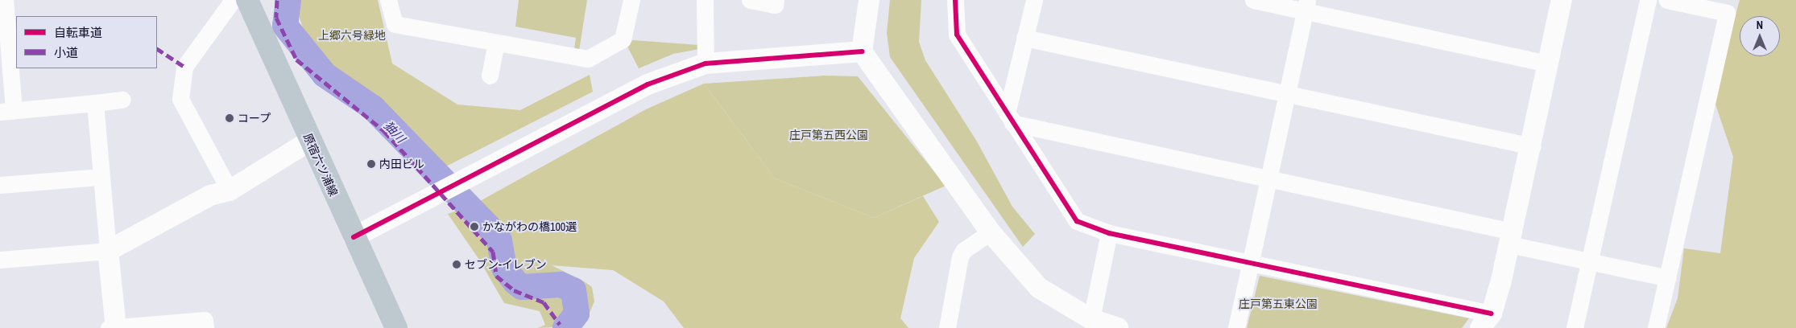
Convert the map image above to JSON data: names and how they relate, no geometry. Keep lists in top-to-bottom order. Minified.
{"streets":{"main road":["原宿六ツ浦線"]},"water":["㹨川"],"parks":["上郷六号緑地","庄戸第五西公園","庄戸第五東公園"],"places":["コープ","内田ビル","かながわの橋100選","セブン-イレブン"],"legend":["自転車道","小道"],"north":"top"}
